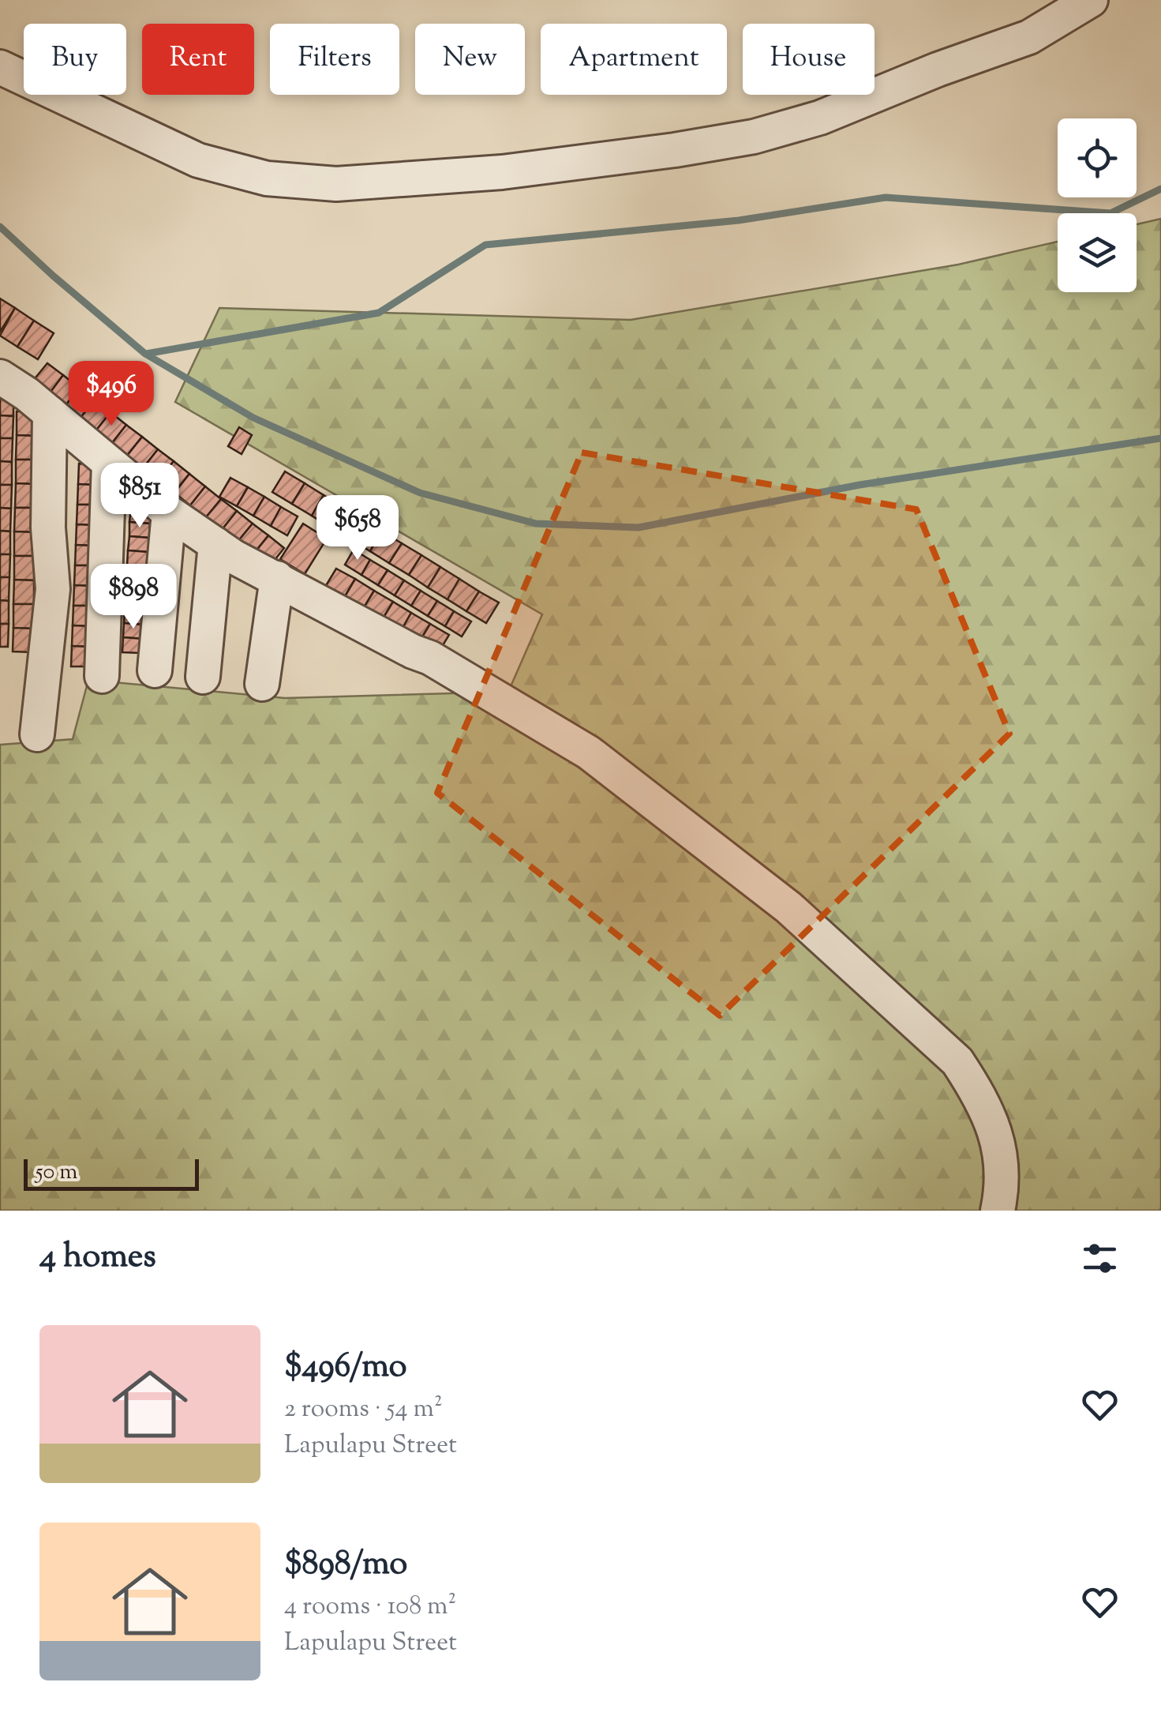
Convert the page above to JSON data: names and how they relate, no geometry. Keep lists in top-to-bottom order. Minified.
{"scale_bar":"50 m","page":{"chip":["Buy","Rent","Filters","New","Apartment","House"],"price":["$496","$851","$658","$898"],"scale":"50 m","heading":"4 homes","list":[{"name":"$496/mo","note":"2 rooms · 54 m² · Lapulapu Street"},{"name":"$898/mo","note":"4 rooms · 108 m² · Lapulapu Street"}]}}
